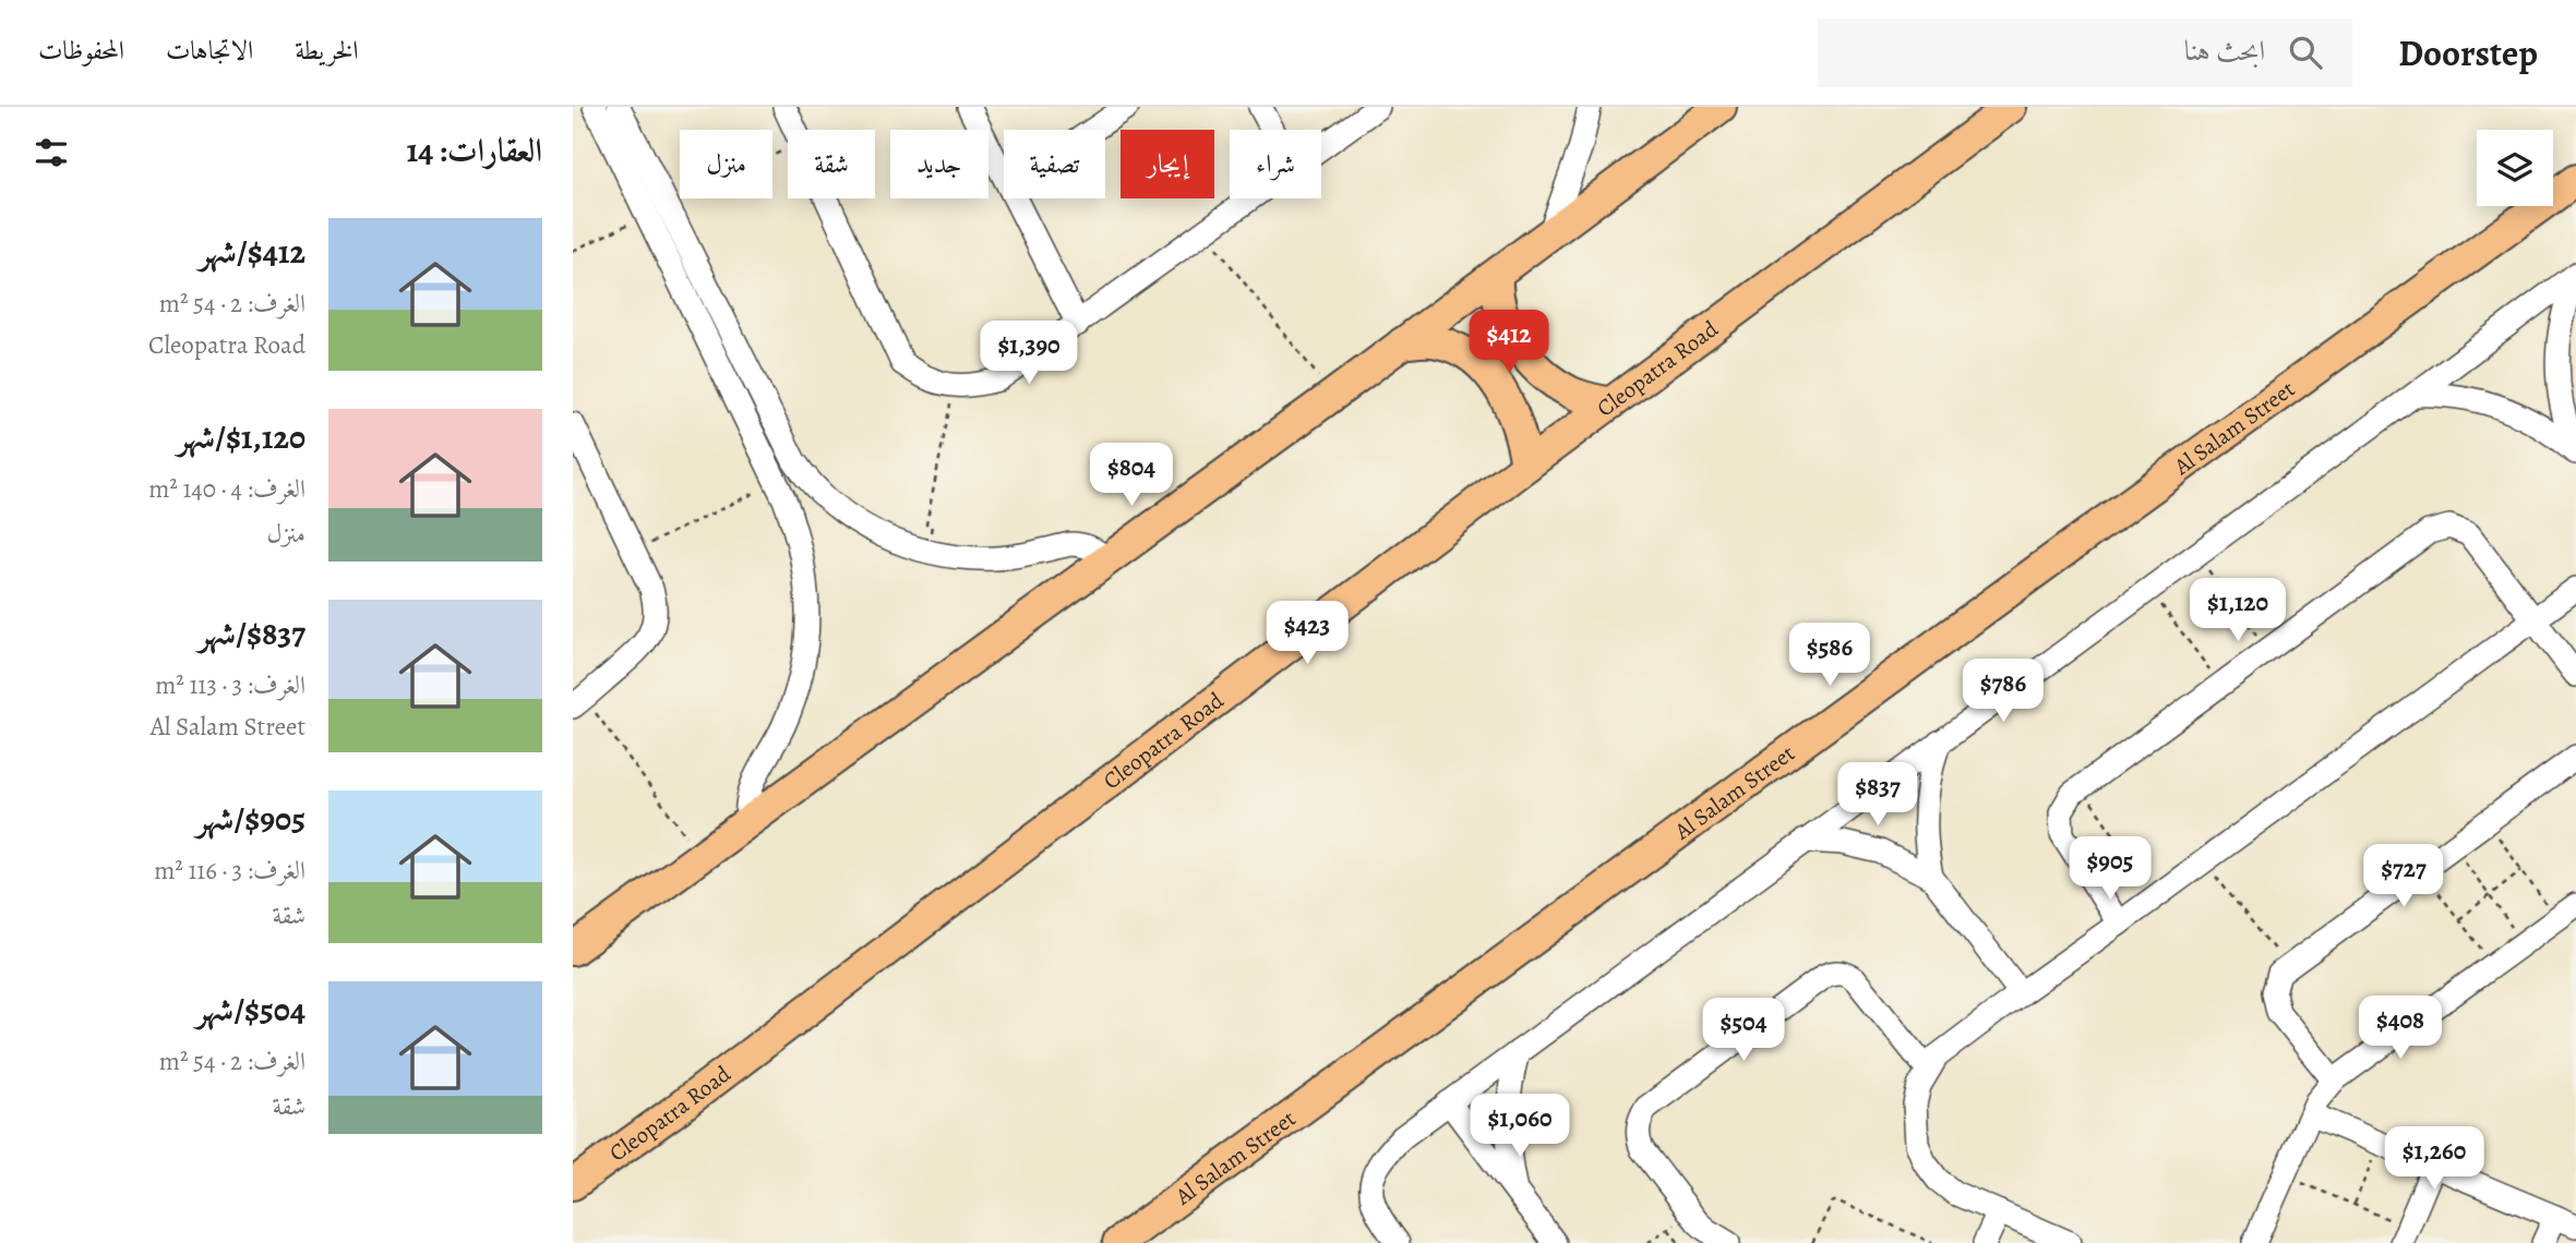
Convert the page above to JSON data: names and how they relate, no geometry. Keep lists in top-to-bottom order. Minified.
{"streets":{"main road":["Cleopatra Road","Al Salam Street"]},"page":{"header":"Doorstep","search":"ابحث هنا","nav":["الخريطة","الاتجاهات","المحفوظات"],"heading":"العقارات: 14","chip":["شراء","إيجار","تصفية","جديد","شقة","منزل"],"list":[{"name":"$412/شهر","note":"الغرف: 2 · 54 m² · Cleopatra Road"},{"name":"$1,120/شهر","note":"الغرف: 4 · 140 m² · منزل"},{"name":"$837/شهر","note":"الغرف: 3 · 113 m² · Al Salam Street"},{"name":"$905/شهر","note":"الغرف: 3 · 116 m² · شقة"},{"name":"$504/شهر","note":"الغرف: 2 · 54 m² · شقة"}],"price":["$412","$1,390","$804","$1,120","$423","$586","$786","$837","$905","$727","$408","$504","$1,060","$1,260"]}}
